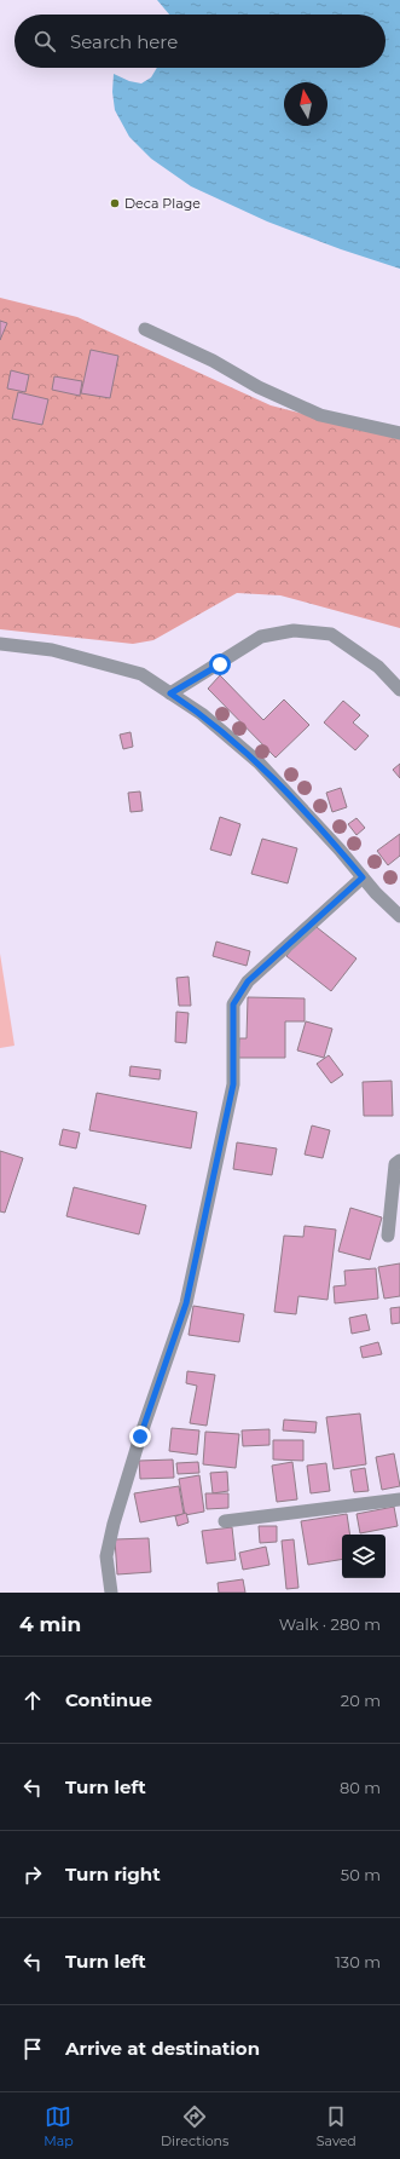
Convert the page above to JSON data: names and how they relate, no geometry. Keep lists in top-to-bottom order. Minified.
{"places":["Deca Plage"],"north":"top","page":{"search":"Search here","heading":["4 min","Walk · 280 m"],"list":[["Continue","20 m"],["Turn left","80 m"],["Turn right","50 m"],["Turn left","130 m"],"Arrive at destination"],"nav":["Map","Directions","Saved"]}}
